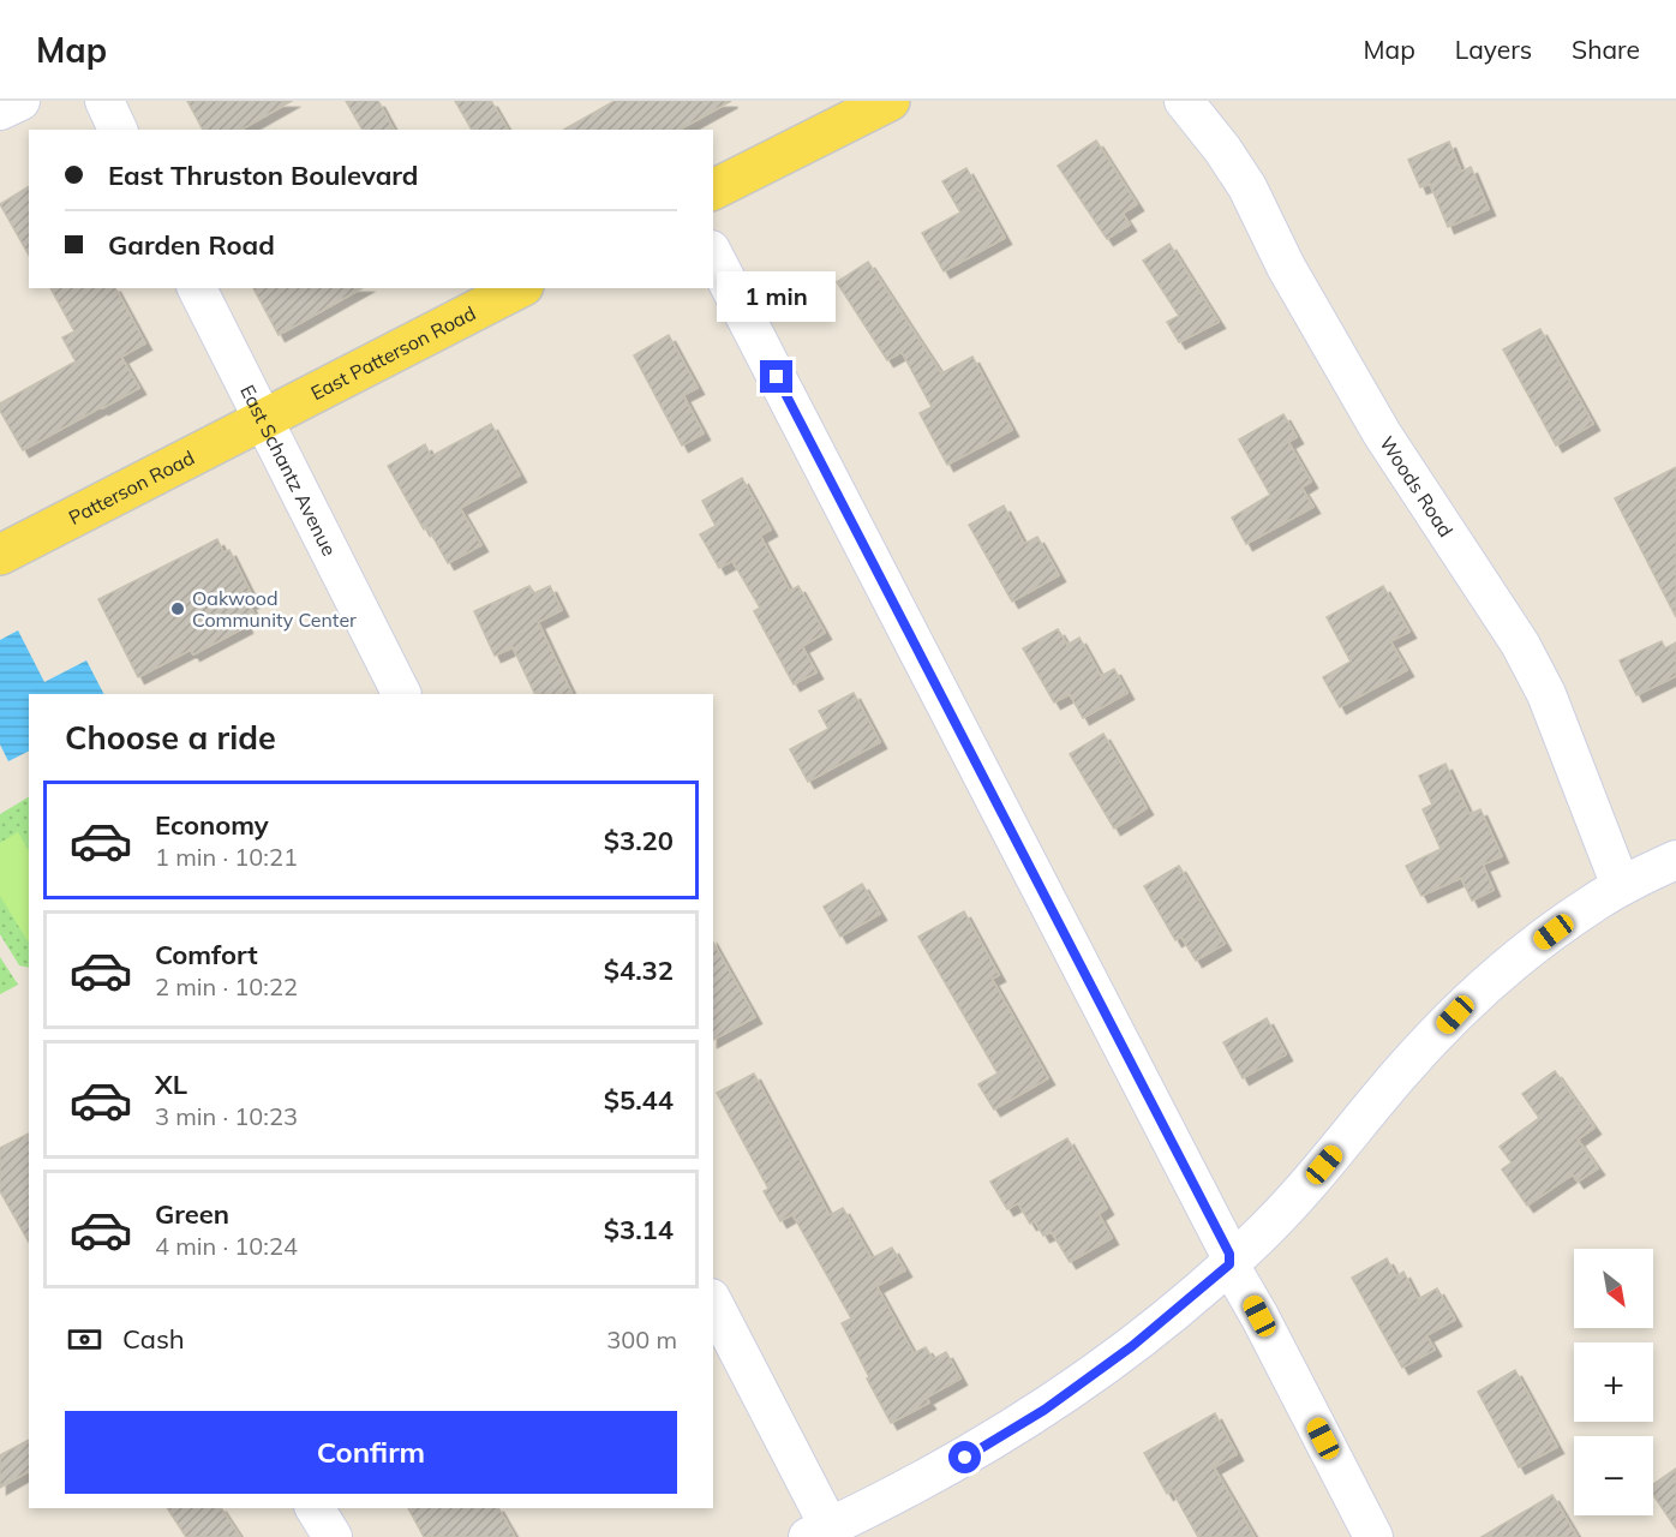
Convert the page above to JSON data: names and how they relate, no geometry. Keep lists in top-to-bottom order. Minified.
{"streets":{"main road":["East Patterson Road","Patterson Road"],"street":["East Schantz Avenue","Woods Road"]},"crossings":[["East Patterson Road","East Schantz Avenue"],["East Patterson Road","Patterson Road"],["East Schantz Avenue","Patterson Road"]],"places":["Oakwood Community Center"],"north":"bottom right","page":{"header":"Map","nav":["Map","Layers","Share"],"banner":["East Thruston Boulevard","Garden Road"],"bubble":"1 min","heading":"Choose a ride","list":[{"name":"Economy","note":"1 min · 10:21","value":"$3.20"},{"name":"Comfort","note":"2 min · 10:22","value":"$4.32"},{"name":"XL","note":"3 min · 10:23","value":"$5.44"},{"name":"Green","note":"4 min · 10:24","value":"$3.14"}],"map_buttons":["+","−"],"pay":["Cash","300 m"],"buttons":"Confirm"}}
